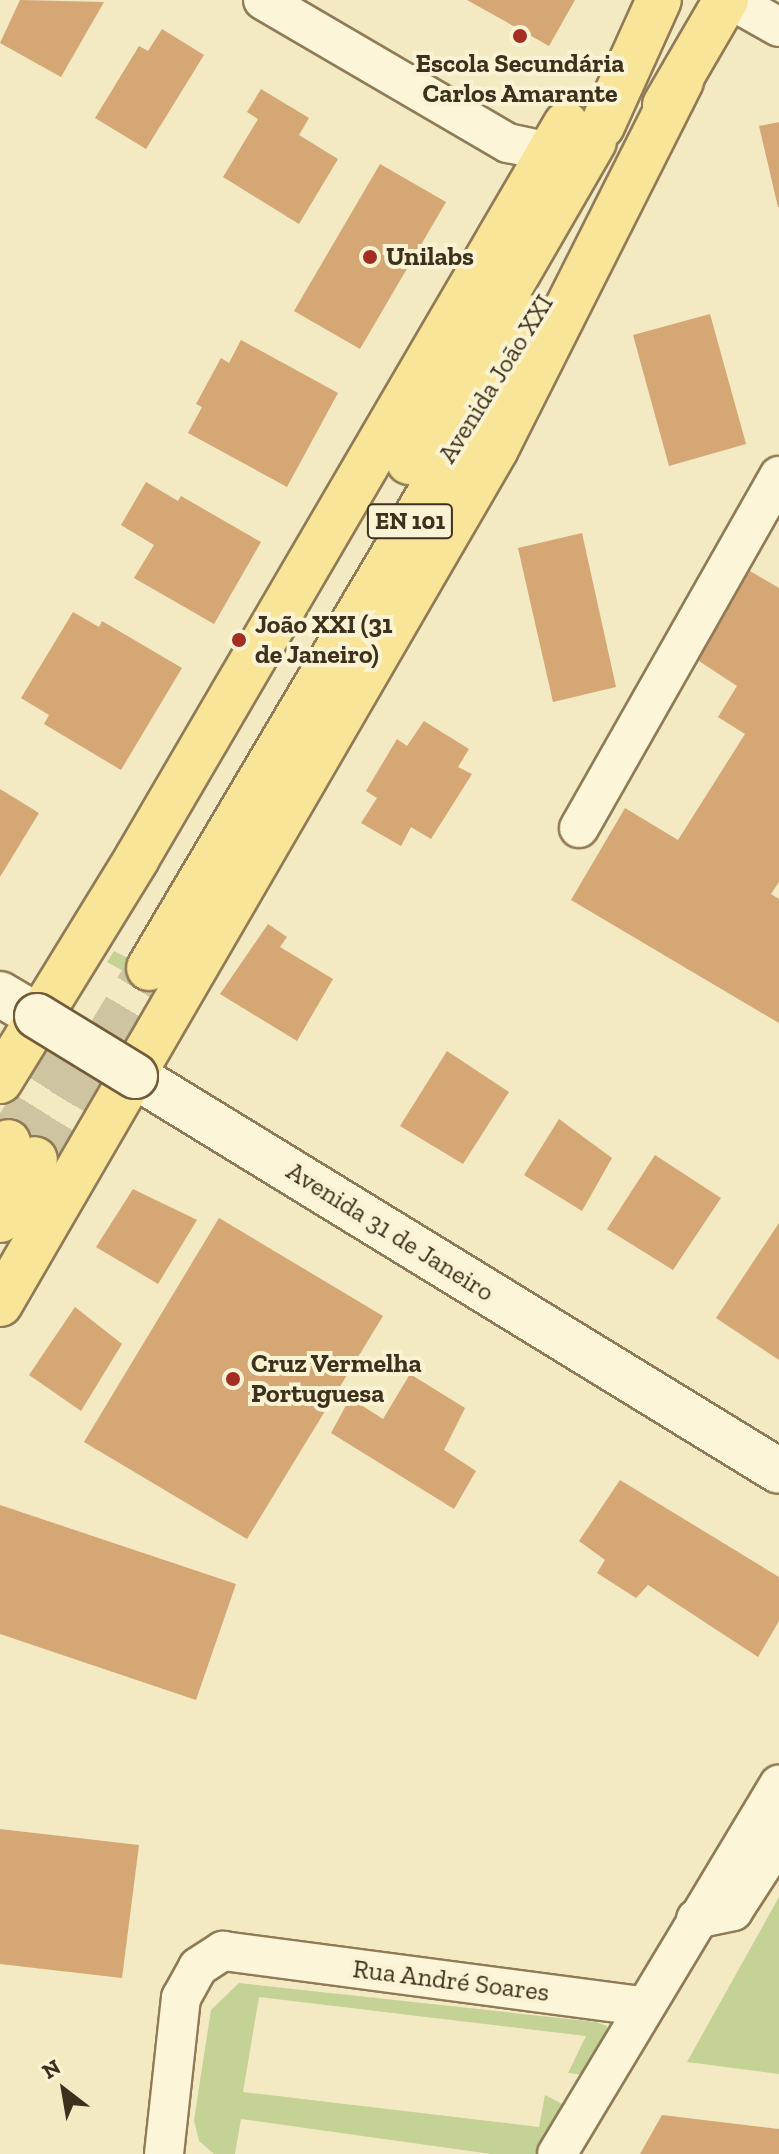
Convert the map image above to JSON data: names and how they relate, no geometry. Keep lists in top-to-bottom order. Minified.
{"streets":{"main road":["Avenida João XXI","EN 101","Avenida 31 de Janeiro"],"street":["Rua André Soares"]},"places":["Escola Secundária Carlos Amarante","Unilabs","João XXI (31 de Janeiro)","Cruz Vermelha Portuguesa"],"north":"top left"}
